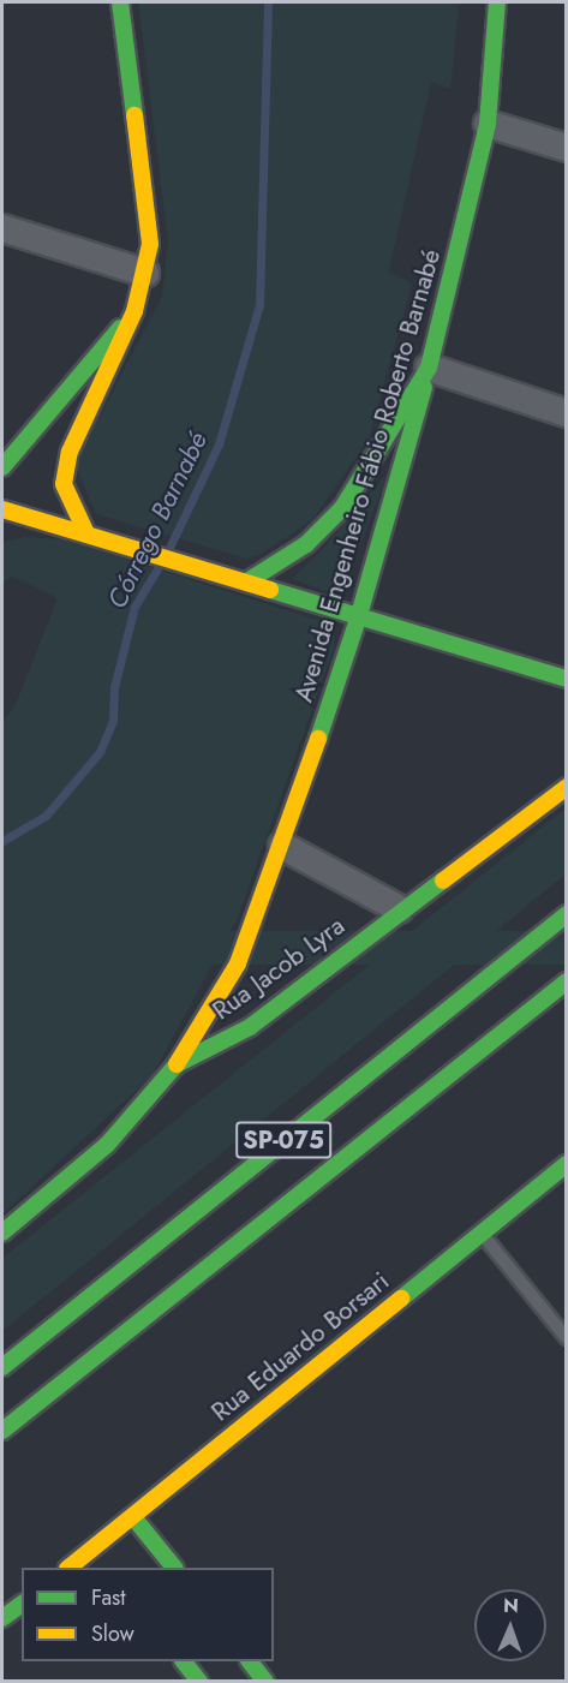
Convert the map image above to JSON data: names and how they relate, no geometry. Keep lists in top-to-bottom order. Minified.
{"streets":{"main road":["Avenida Engenheiro Fábio Roberto Barnabé","Rua Jacob Lyra","SP-075","Rua Eduardo Borsari"]},"crossings":[["Avenida Engenheiro Fábio Roberto Barnabé","Rua Jacob Lyra"]],"water":["Córrego Barnabé"],"legend":["Fast","Slow"],"north":"top"}
